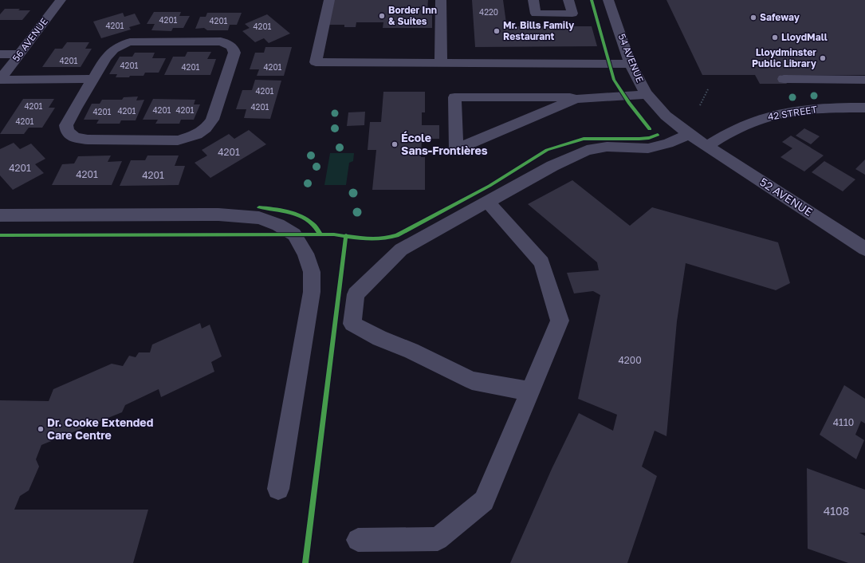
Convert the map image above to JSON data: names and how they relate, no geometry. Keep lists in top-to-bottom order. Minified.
{"streets":{"street":["56 AVENUE","54 AVENUE","42 STREET","52 AVENUE"]},"crossings":[["54 AVENUE","42 STREET"],["54 AVENUE","52 AVENUE"],["42 STREET","52 AVENUE"]],"places":["Border Inn & Suites","Safeway","Mr. Bills Family Restaurant","LloydMall","Lloydminster Public Library","École Sans-Frontières","Dr. Cooke Extended Care Centre"],"house_numbers":["4220","4201","4201","4201","4201","4201","4201","4201","4201","4201","4201","4201","4201","4201","4201","4201","4201","4201","4201","4201","4201","4200","4110","4108"]}
